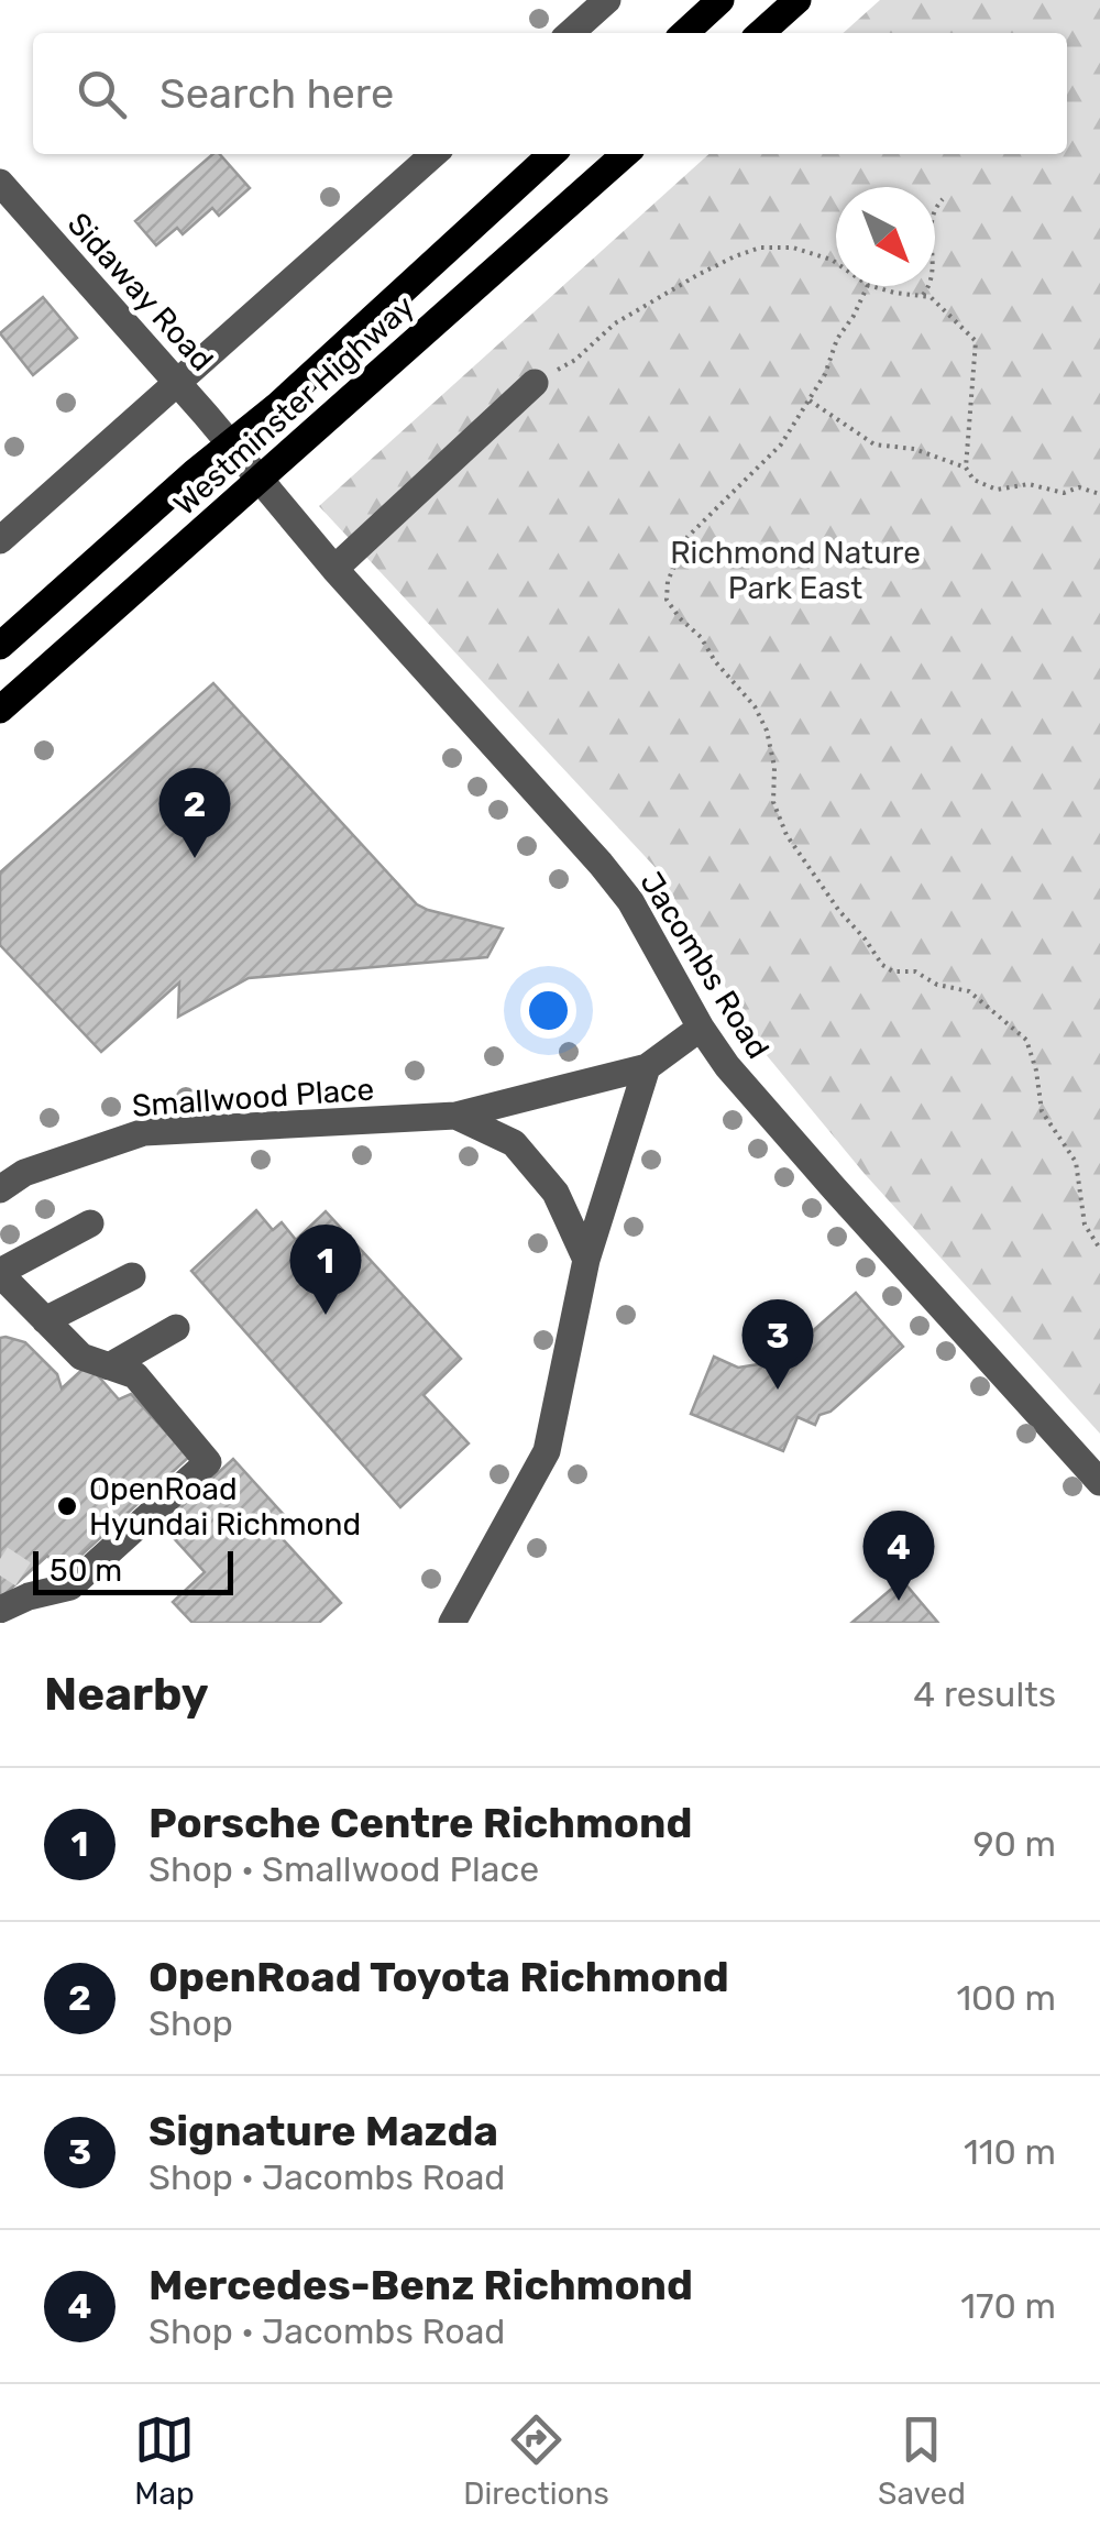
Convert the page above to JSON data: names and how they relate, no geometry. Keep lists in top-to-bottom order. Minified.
{"streets":{"main road":["Westminster Highway"],"street":["Sidaway Road","Jacombs Road","Smallwood Place"]},"crossings":[["Sidaway Road","Westminster Highway"],["Sidaway Road","Jacombs Road"],["Westminster Highway","Jacombs Road"],["Jacombs Road","Smallwood Place"]],"parks":["Richmond Nature Park East"],"places":["OpenRoad Hyundai Richmond"],"scale_bar":"50 m","north":"bottom right","page":{"search":"Search here","pins":["2","1","3","4"],"scale":"50 m","heading":["Nearby","4 results"],"list":[{"mark":"1","name":"Porsche Centre Richmond","note":"Shop · Smallwood Place","value":"90 m"},{"mark":"2","name":"OpenRoad Toyota Richmond","note":"Shop","value":"100 m"},{"mark":"3","name":"Signature Mazda","note":"Shop · Jacombs Road","value":"110 m"},{"mark":"4","name":"Mercedes-Benz Richmond","note":"Shop · Jacombs Road","value":"170 m"}],"nav":["Map","Directions","Saved"]}}
